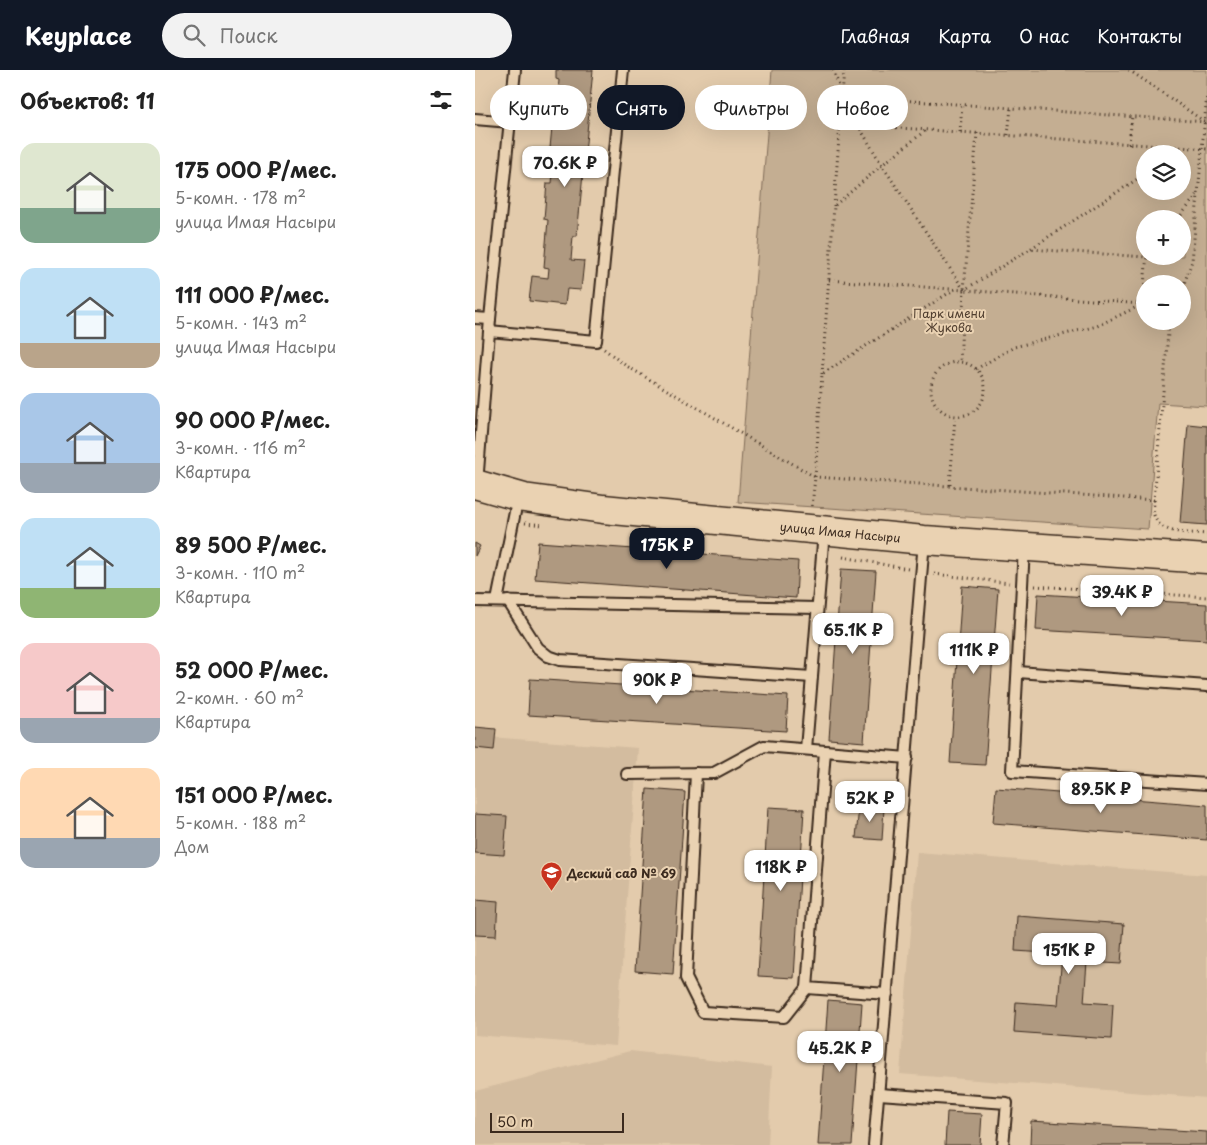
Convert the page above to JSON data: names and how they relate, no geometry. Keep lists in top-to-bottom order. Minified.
{"streets":{"street":["улица Имая Насыри"]},"parks":["Парк имени Жукова"],"places":{"school or university":["Деский сад № 69"]},"scale_bar":"50 m","page":{"header":"Keyplace","search":"Поиск","nav":["Главная","Карта","О нас","Контакты"],"heading":"Объектов: 11","chip":["Купить","Снять","Фильтры","Новое"],"list":[{"name":"175 000 ₽/мес.","note":"5-комн. · 178 m² · улица Имая Насыри"},{"name":"111 000 ₽/мес.","note":"5-комн. · 143 m² · улица Имая Насыри"},{"name":"90 000 ₽/мес.","note":"3-комн. · 116 m² · Квартира"},{"name":"89 500 ₽/мес.","note":"3-комн. · 110 m² · Квартира"},{"name":"52 000 ₽/мес.","note":"2-комн. · 60 m² · Квартира"},{"name":"151 000 ₽/мес.","note":"5-комн. · 188 m² · Дом"}],"map_buttons":["+","−"],"price":["70.6K ₽","175K ₽","39.4K ₽","65.1K ₽","111K ₽","90K ₽","89.5K ₽","52K ₽","118K ₽","151K ₽","45.2K ₽"],"scale":"50 m"}}
